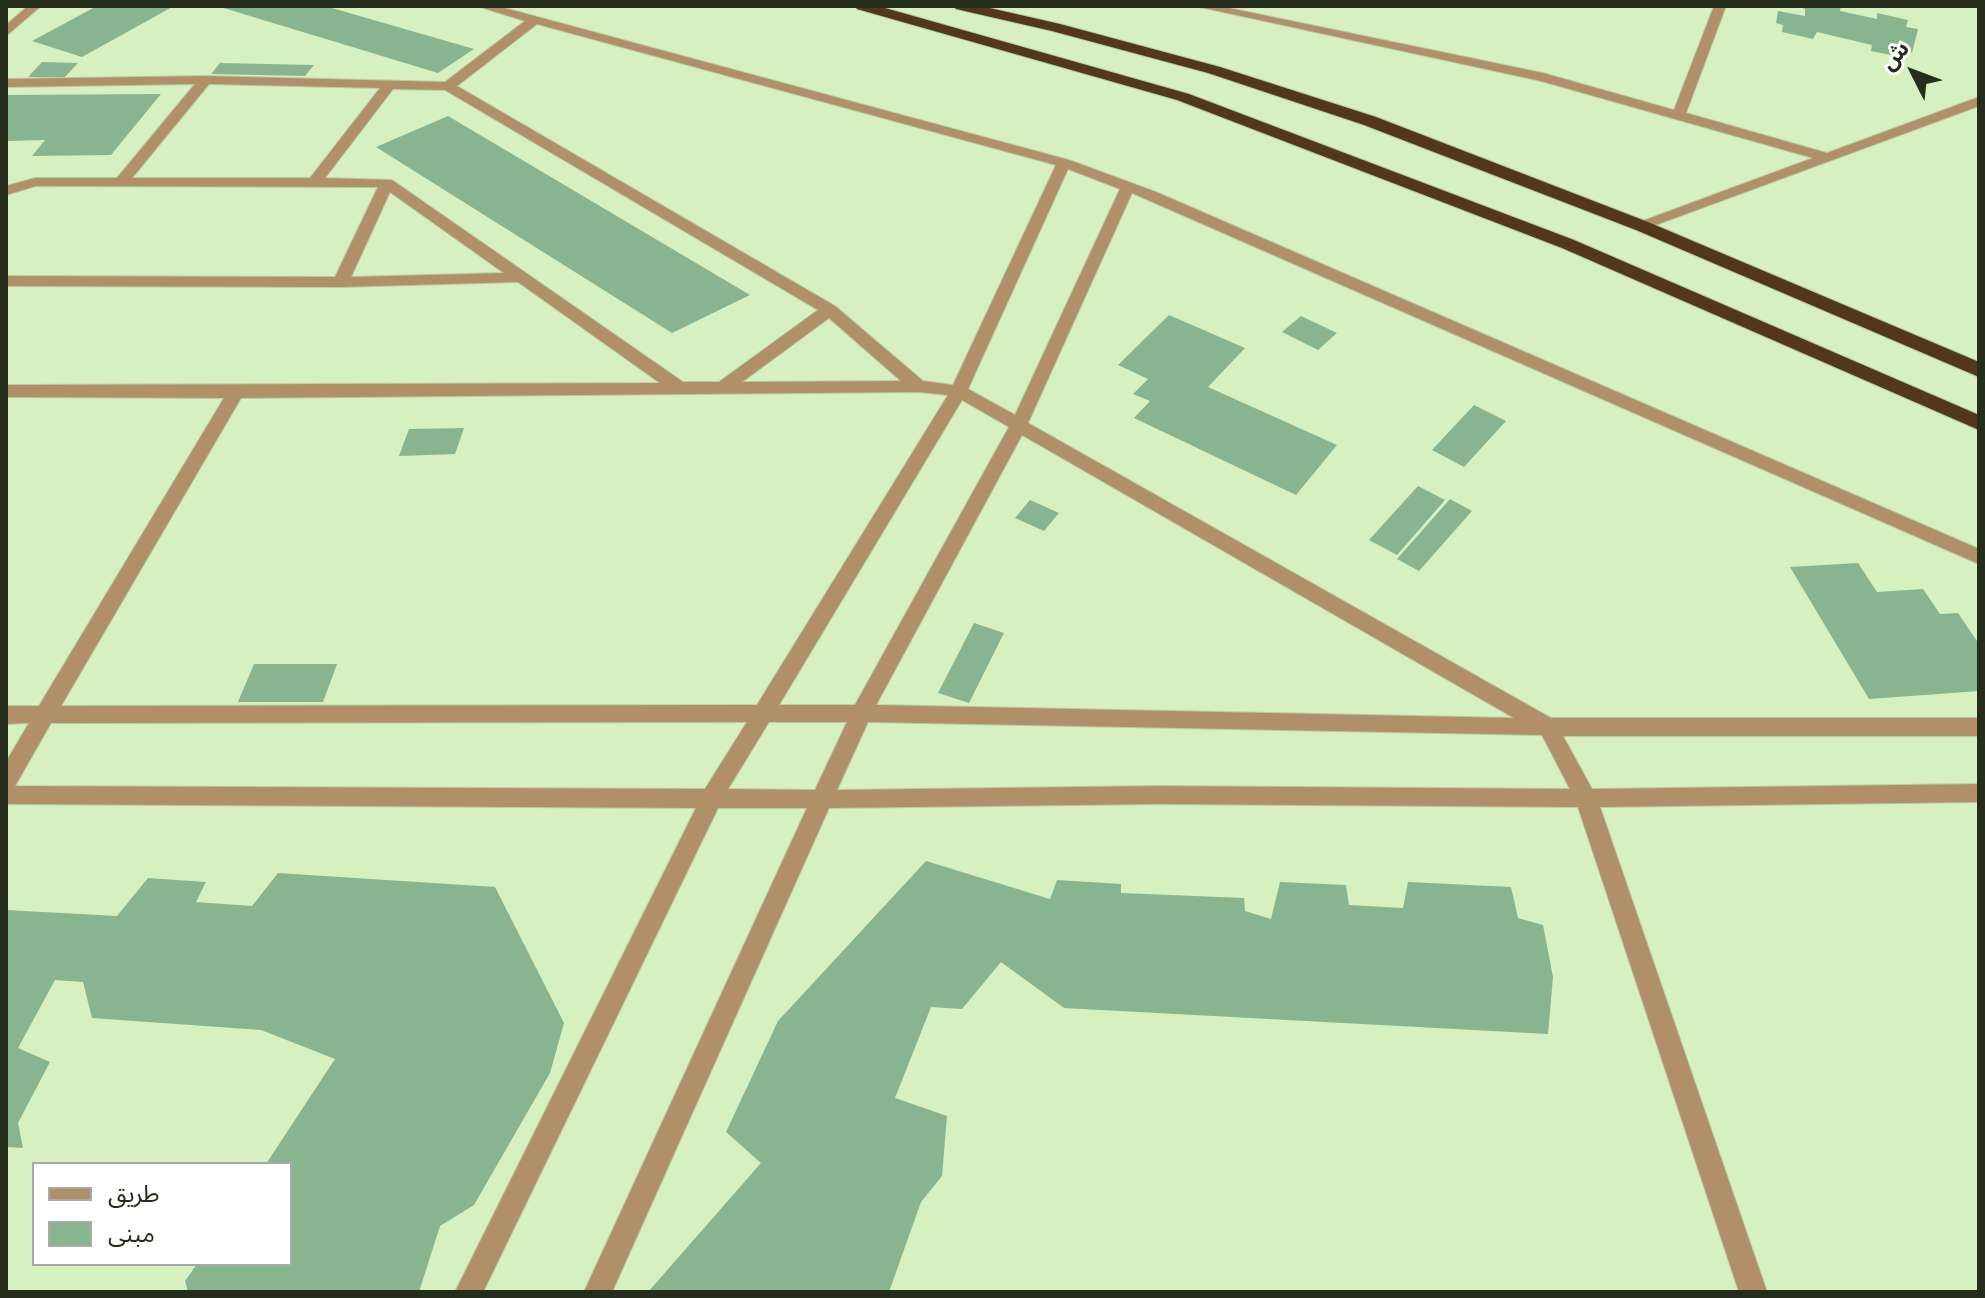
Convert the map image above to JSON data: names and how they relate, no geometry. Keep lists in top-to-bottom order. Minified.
{"legend":["طريق","مبنى"],"north":"top left"}
